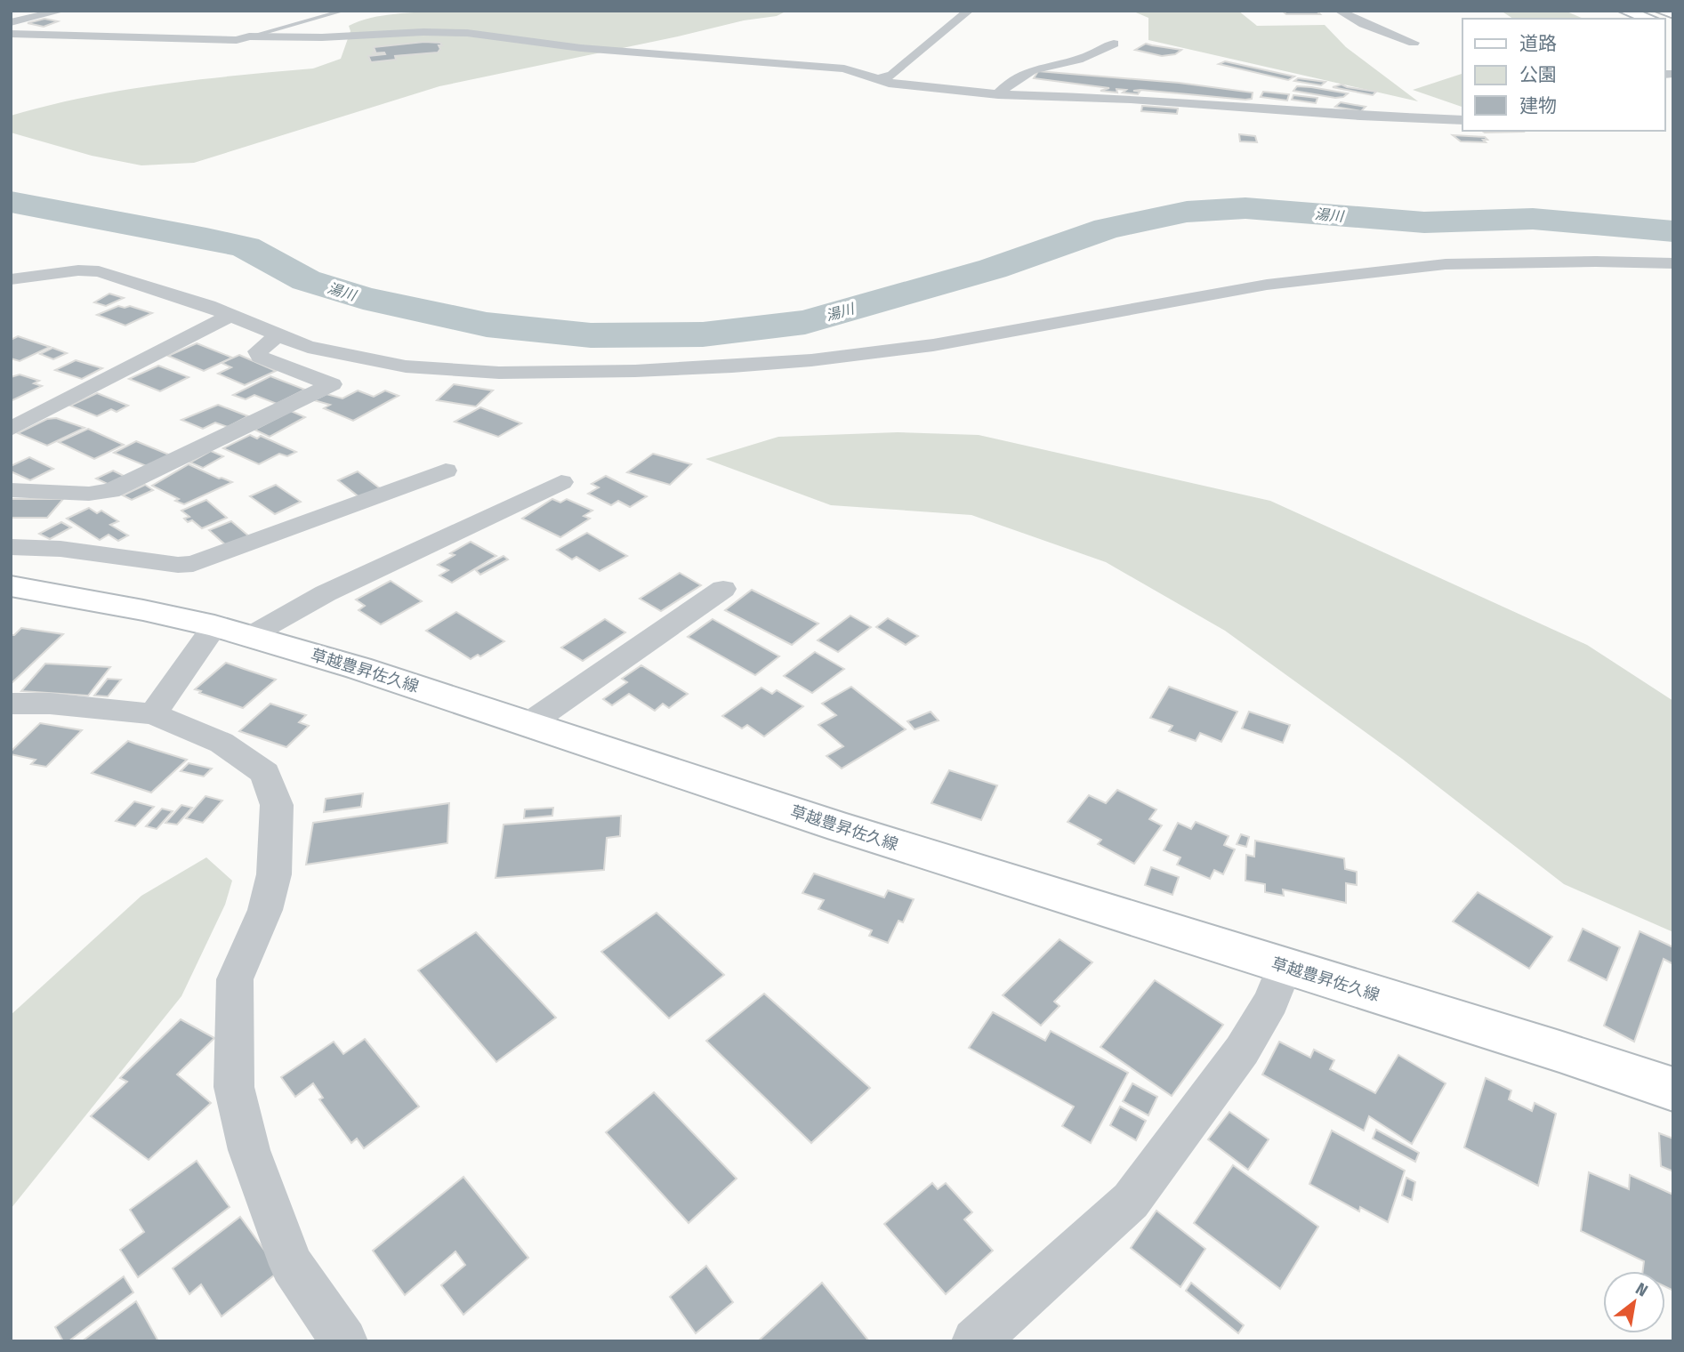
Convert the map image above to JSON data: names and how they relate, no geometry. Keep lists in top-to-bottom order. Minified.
{"streets":{"main road":["草越豊昇佐久線"]},"water":["湯川"],"legend":["道路","公園","建物"],"north":"top right"}
